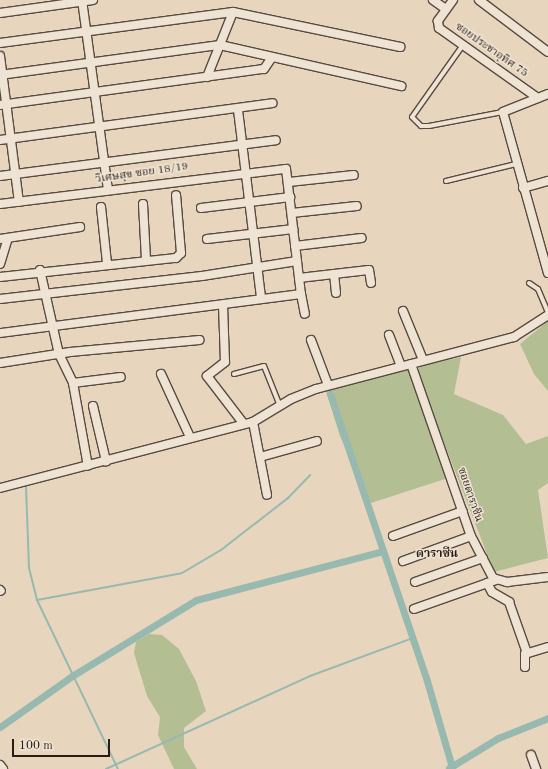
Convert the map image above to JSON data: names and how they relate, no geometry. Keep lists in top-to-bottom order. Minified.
{"streets":{"street":["ซอยประชาอุทิศ 75","วิเศษสุข ซอย 18/19","ซอยดาราซีน"]},"districts":["ดาราซีน"],"scale_bar":"100 m"}
